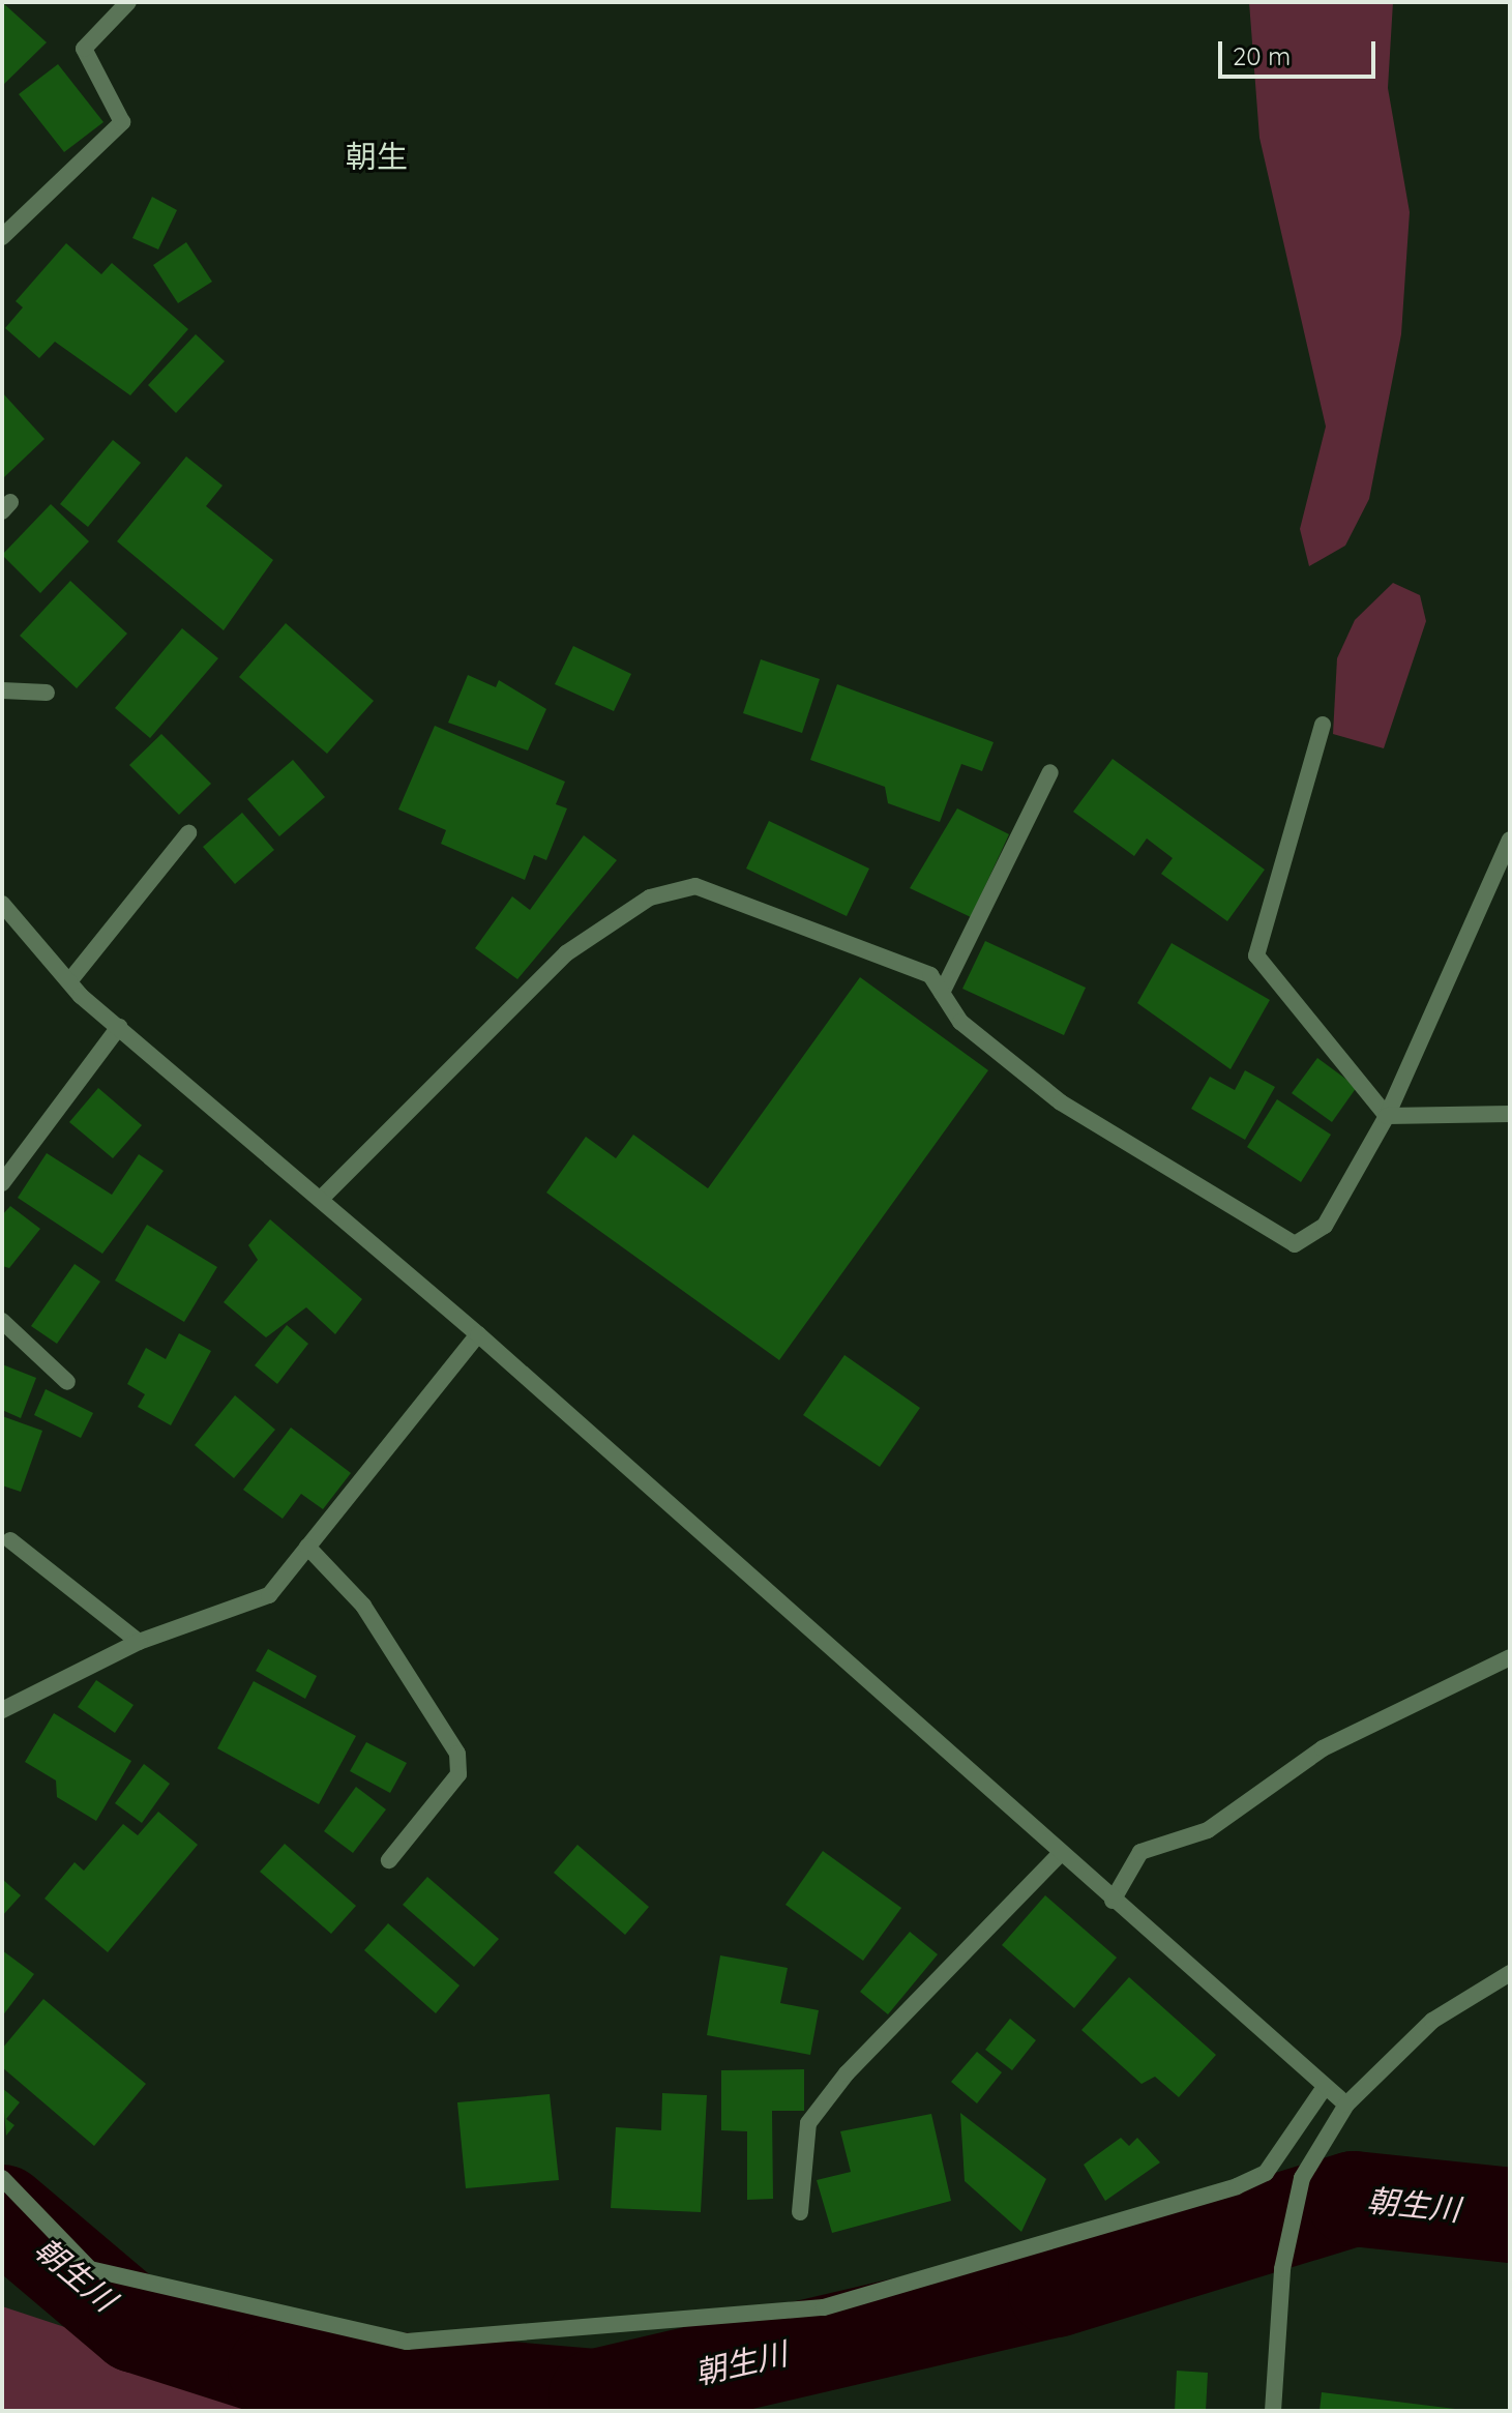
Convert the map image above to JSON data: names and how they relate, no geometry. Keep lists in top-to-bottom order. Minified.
{"districts":["朝生"],"water":["朝生川"],"scale_bar":"20 m"}
